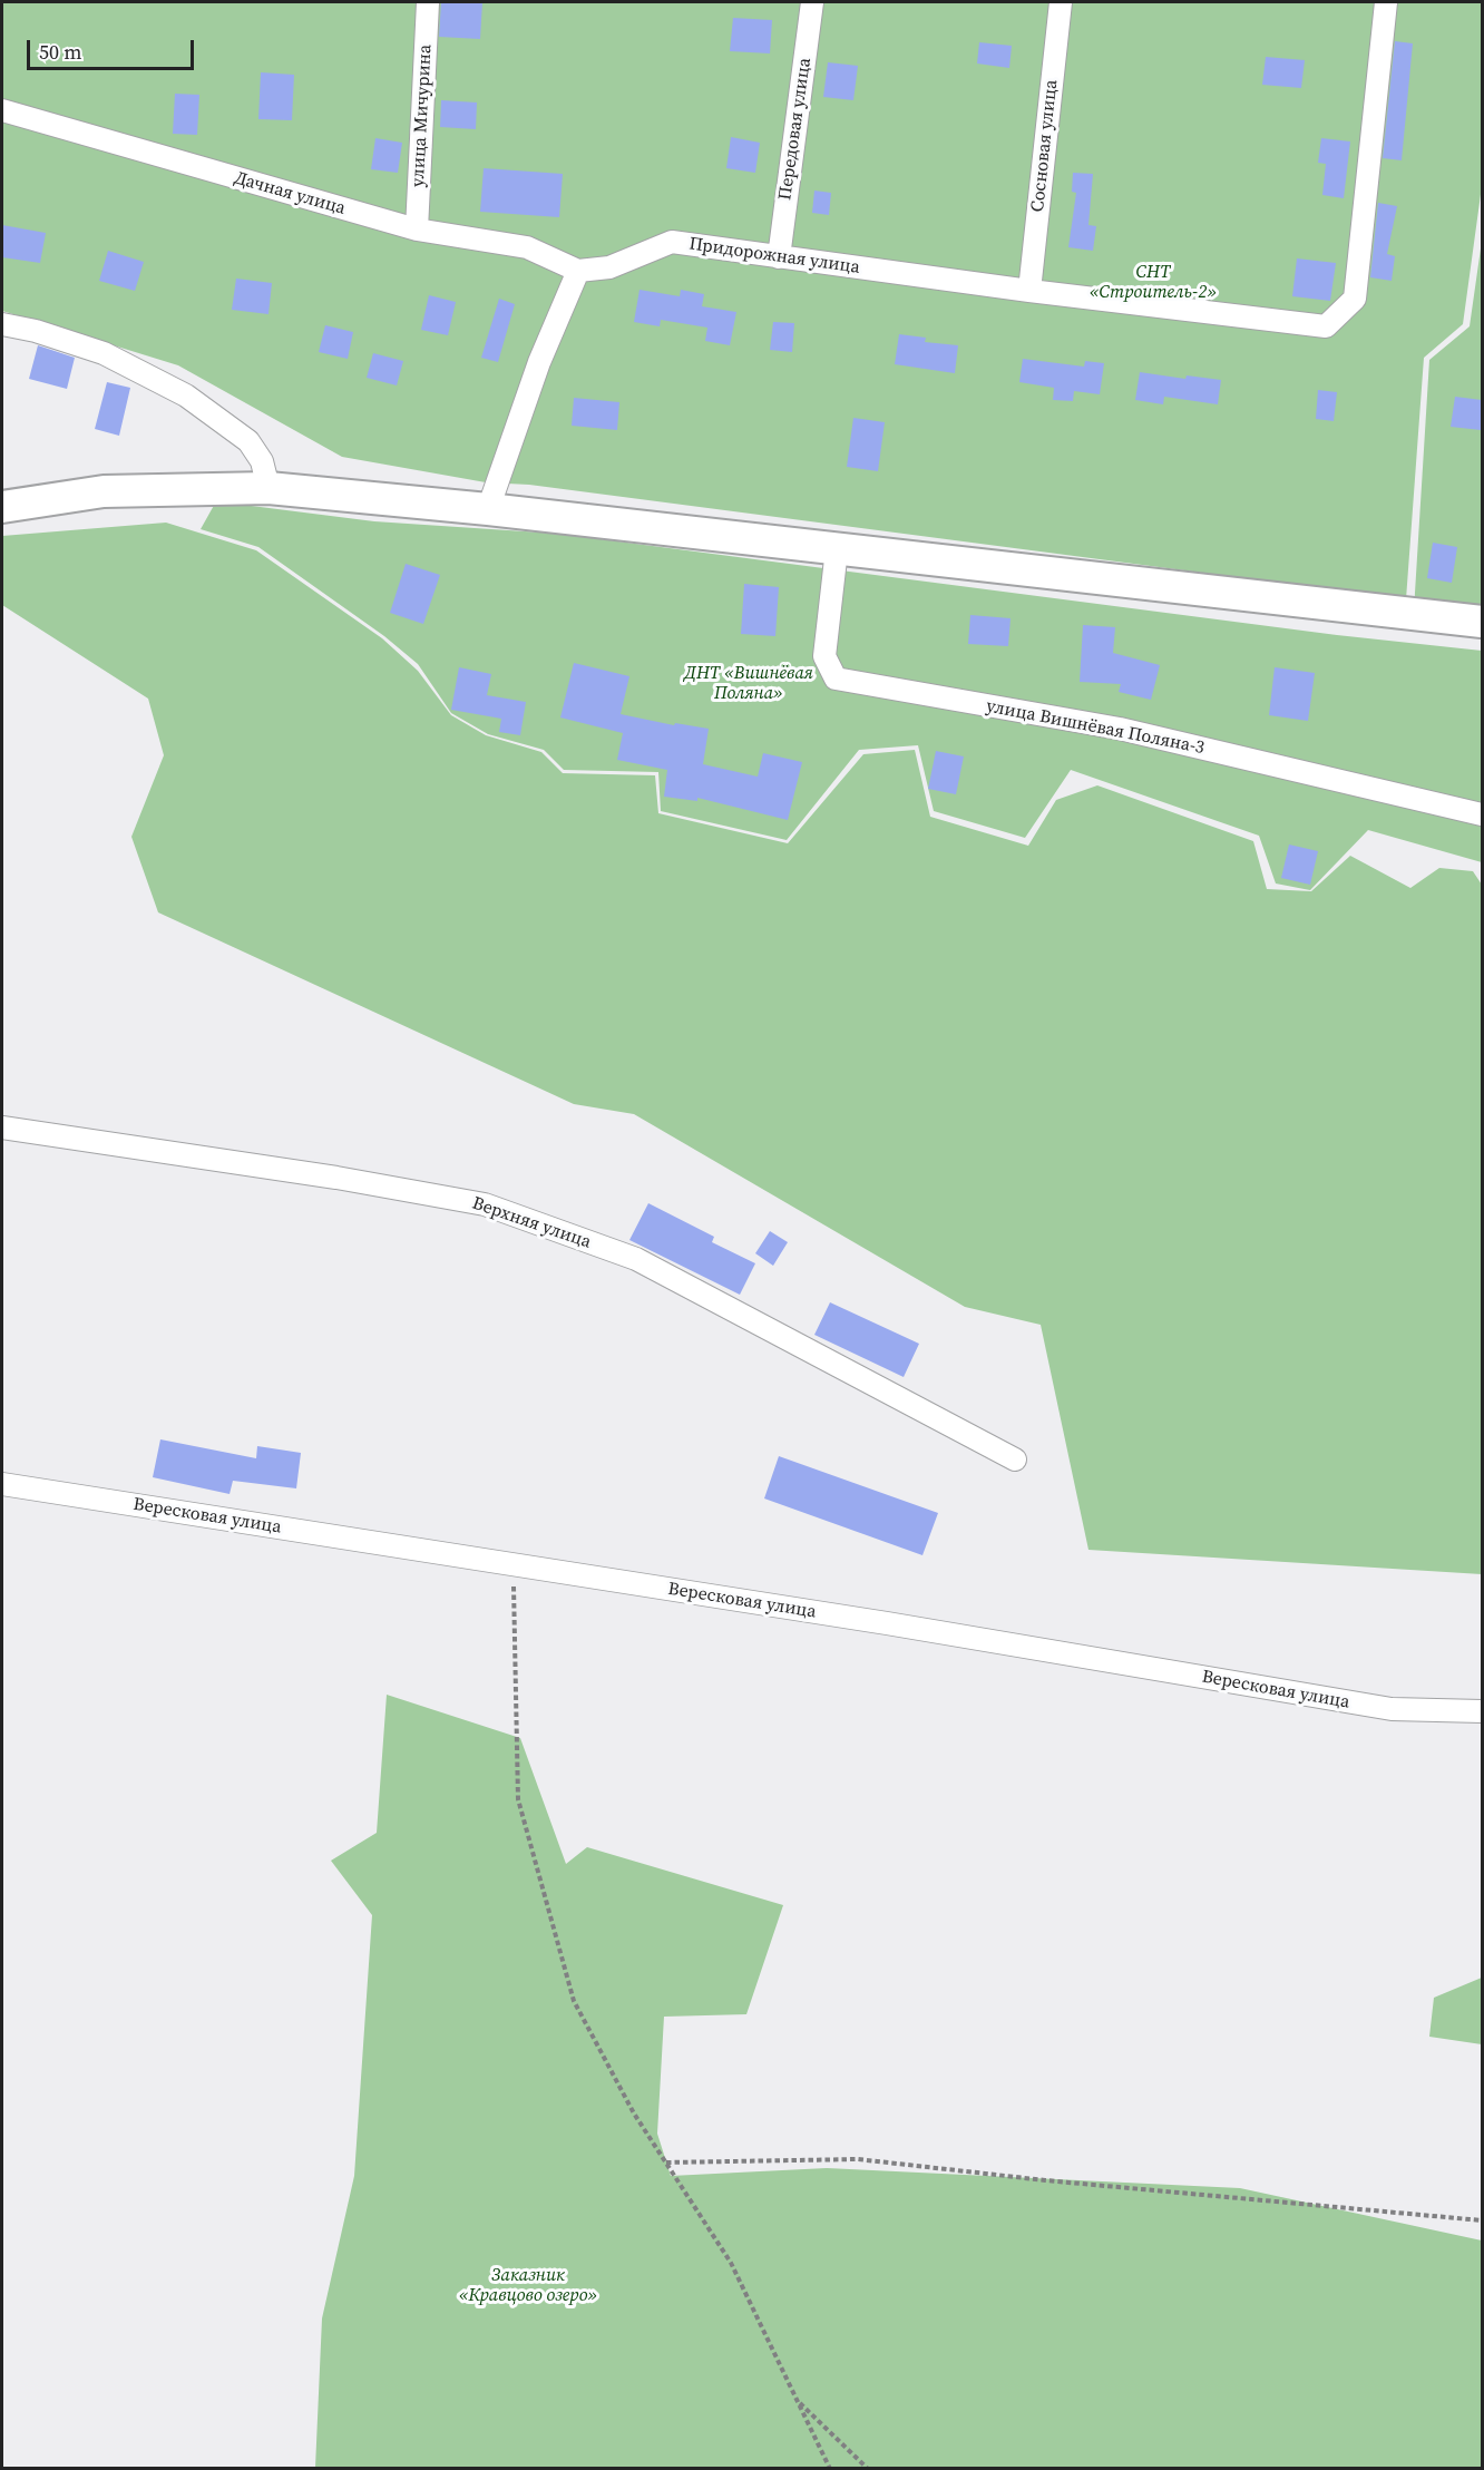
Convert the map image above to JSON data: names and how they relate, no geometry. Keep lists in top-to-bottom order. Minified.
{"streets":{"street":["улица Мичурина","Передовая улица","Сосновая улица","Дачная улица","Придорожная улица","улица Вишнёвая Поляна-3","Верхняя улица","Вересковая улица"]},"crossings":[["улица Мичурина","Дачная улица"],["Передовая улица","Придорожная улица"],["Сосновая улица","Придорожная улица"],["Дачная улица","Придорожная улица"]],"parks":["СНТ «Строитель-2»","ДНТ «Вишнёвая Поляна»","Заказник «Кравцово озеро»"],"scale_bar":"50 m"}
